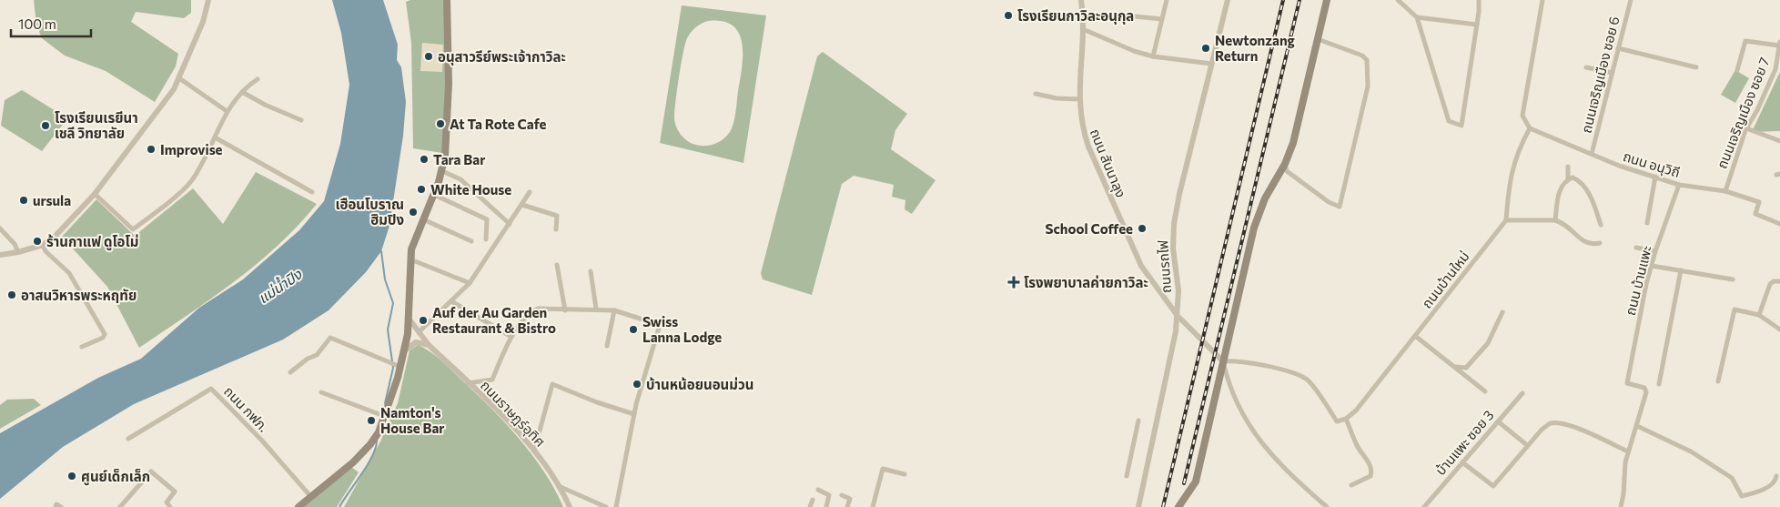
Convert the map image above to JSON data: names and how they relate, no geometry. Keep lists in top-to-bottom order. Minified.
{"streets":{"street":["ถนนเจริญเมือง ซอย 6","ถนนเจริญเมือง ซอย 7","ถนน สันนาลุง","ถนน อนุวิถี","ถนนรถไฟ","ถนนบ้านใหม่","ถนน บ้านแพะ","ถนน กฟภ.","ถนนราษฎร์อุทิศ","บ้านแพะ ซอย 3"]},"crossings":[["ถนนเจริญเมือง ซอย 6","ถนน อนุวิถี"],["ถนนเจริญเมือง ซอย 7","ถนน อนุวิถี"],["ถนน สันนาลุง","ถนนรถไฟ"],["ถนน อนุวิถี","ถนน บ้านแพะ"]],"water":["แม่น้ำปิง"],"places":{"other":["โรงเรียนกาวิละอนุกุล","Newtonzang Return","อนุสาวรีย์พระเจ้ากาวิละ","At Ta Rote Cafe","โรงเรียนเรยีนา เชลี วิทยาลัย","Improvise","Tara Bar","White House","ursula","เฮือนโบราณ ฮิมปิง","School Coffee","ร้านกาแฟ ดูโอโม่","อาสนวิหารพระหฤทัย","Auf der Au Garden Restaurant & Bistro","Swiss Lanna Lodge","บ้านหน้อยนอนม่วน","Namton's House Bar","ศูนย์เด็กเล็ก"],"health":["โรงพยาบาลค่ายกาวิละ"]},"scale_bar":"100 m"}
